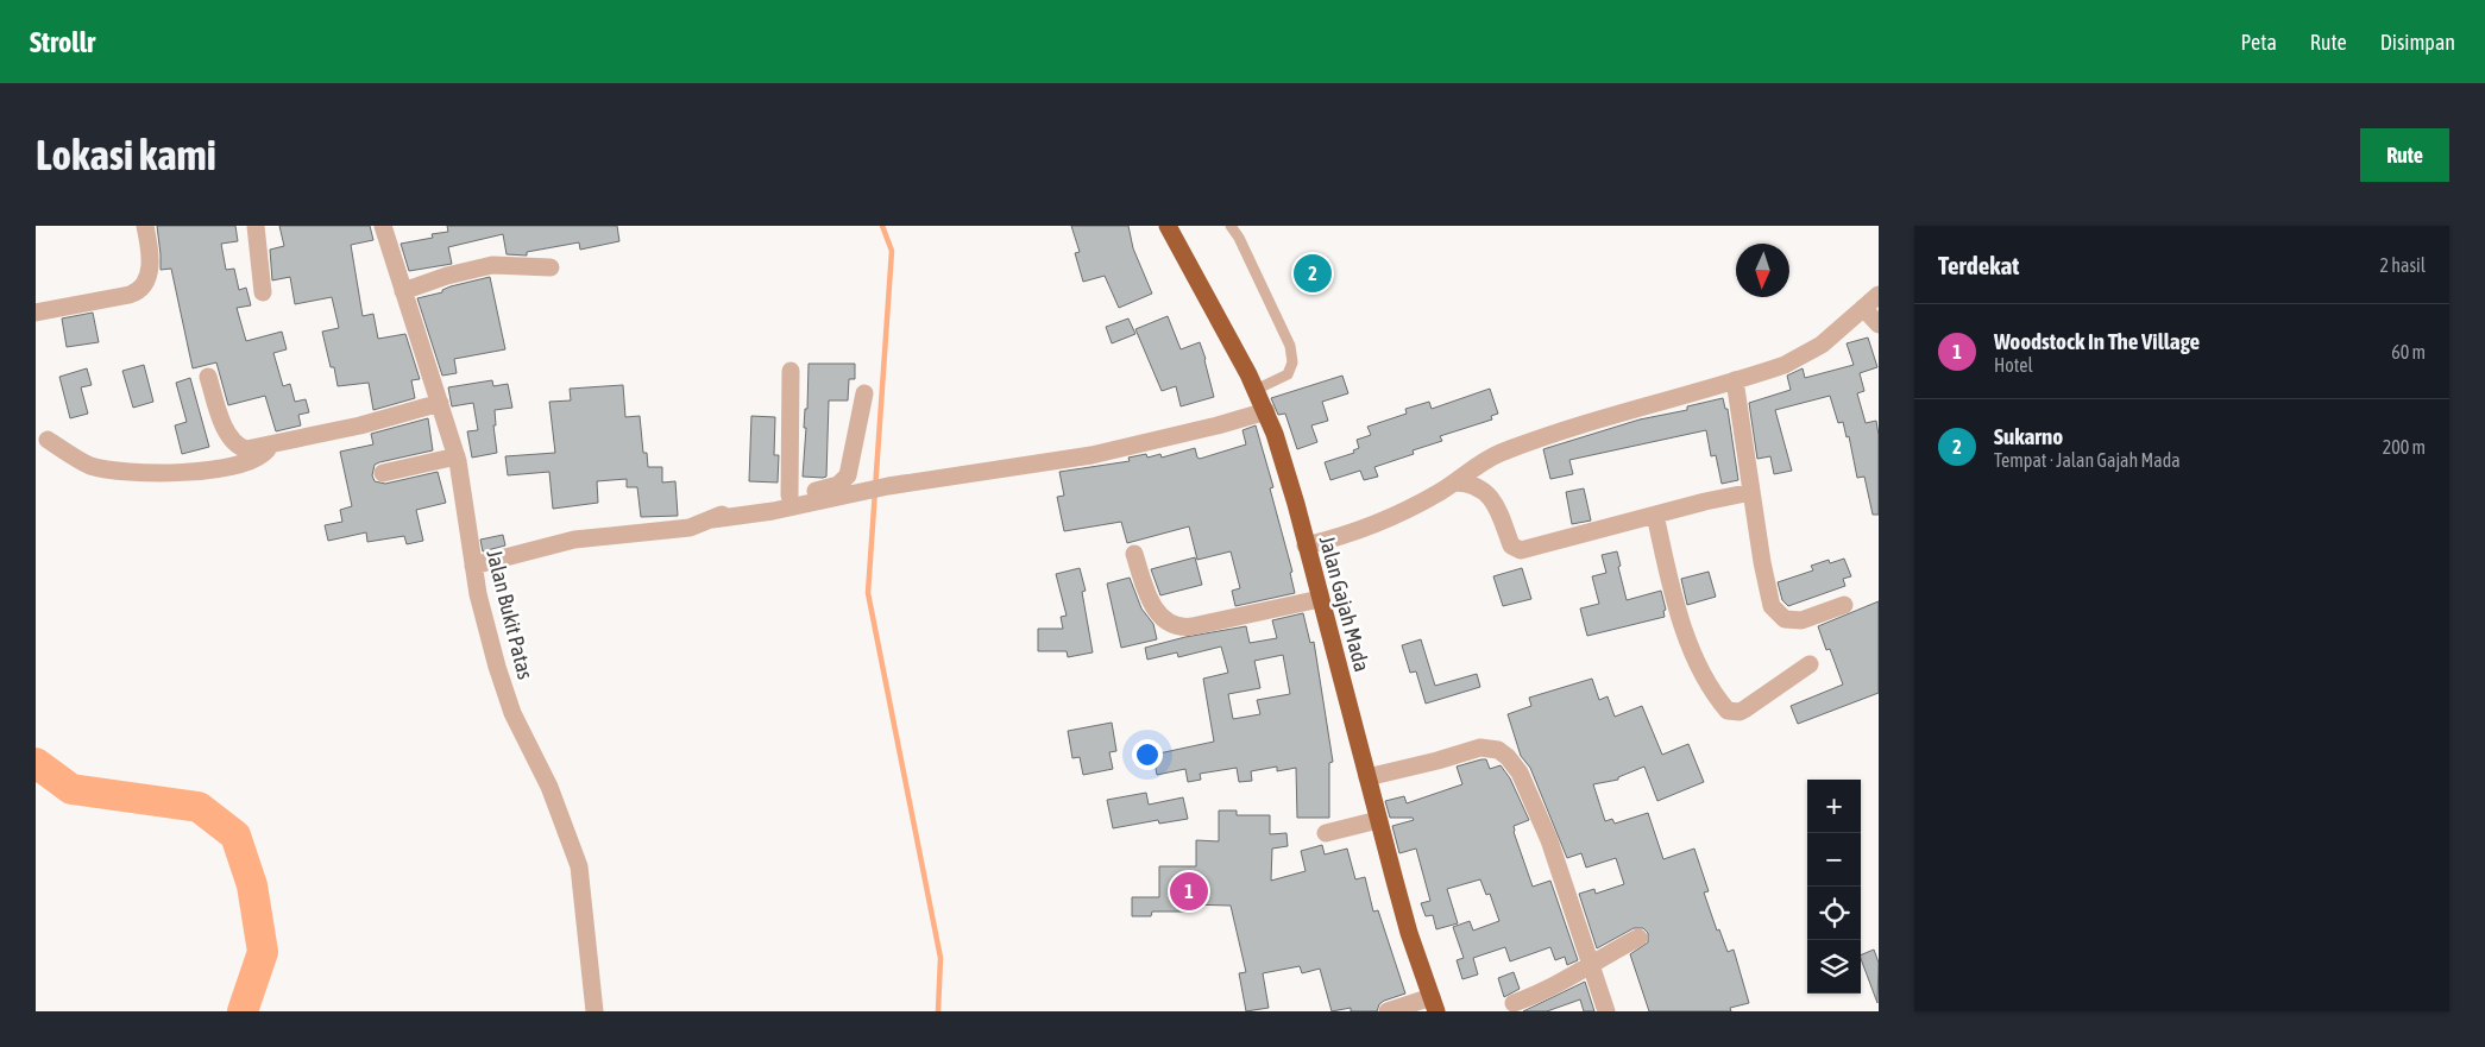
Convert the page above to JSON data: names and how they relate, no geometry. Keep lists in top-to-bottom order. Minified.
{"streets":{"highway":["Jalan Gajah Mada"],"street":["Jalan Bukit Patas"]},"north":"bottom","page":{"header":"Strollr","nav":["Peta","Rute","Disimpan"],"buttons":"Rute","title":"Lokasi kami","heading":["Terdekat","2 hasil"],"pins":["2","1"],"list":[{"mark":"1","name":"Woodstock In The Village","note":"Hotel","value":"60 m"},{"mark":"2","name":"Sukarno","note":"Tempat · Jalan Gajah Mada","value":"200 m"}],"map_buttons":["+","−"]}}
